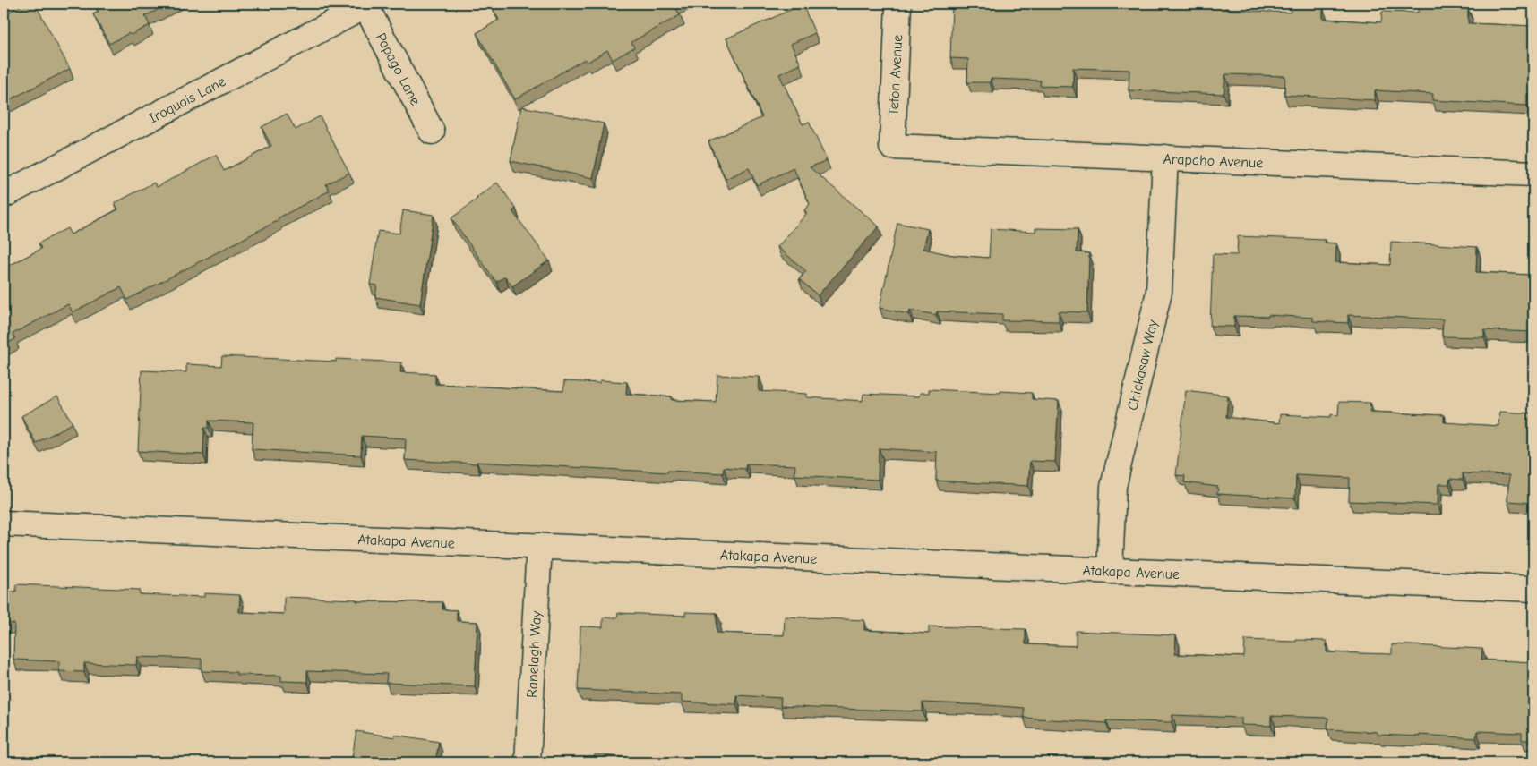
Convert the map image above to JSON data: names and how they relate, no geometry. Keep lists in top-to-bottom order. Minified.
{"streets":{"street":["Papago Lane","Teton Avenue","Iroquois Lane","Arapaho Avenue","Chickasaw Way","Atakapa Avenue","Ranelagh Way"]},"crossings":[["Papago Lane","Iroquois Lane"],["Teton Avenue","Arapaho Avenue"],["Arapaho Avenue","Chickasaw Way"],["Chickasaw Way","Atakapa Avenue"],["Atakapa Avenue","Ranelagh Way"]]}
